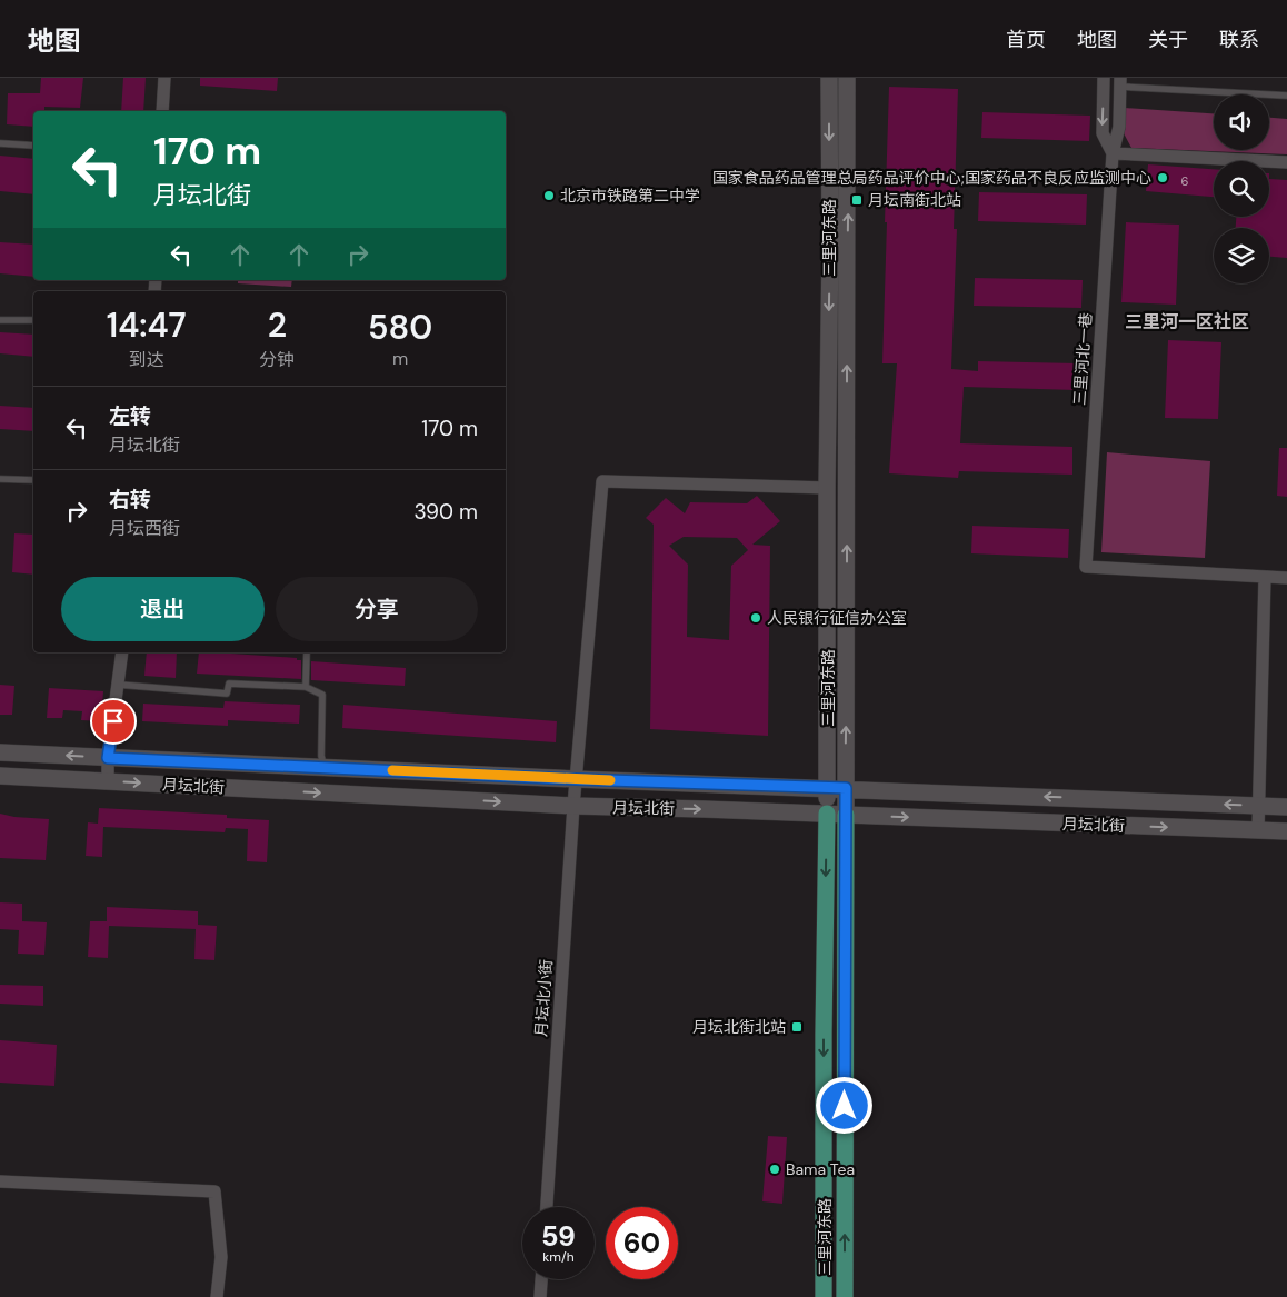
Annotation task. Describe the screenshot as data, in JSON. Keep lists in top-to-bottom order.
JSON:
{
  "streets": {
    "main road": ["三里河东路", "月坛北街"],
    "street": ["三里河北一巷", "月坛北小街"]
  },
  "crossings": [
    ["三里河东路", "月坛北街"],
    ["三里河东路", "月坛北小街"],
    ["月坛北街", "月坛北小街"]
  ],
  "districts": ["三里河一区社区"],
  "places": {
    "other": [
      "国家食品药品管理总局药品评价中心;国家药品不良反应监测中心",
      "北京市铁路第二中学",
      "人民银行征信办公室",
      "Bama Tea"
    ],
    "transit": ["月坛南街北站", "月坛北街北站"]
  },
  "house_numbers": ["6"],
  "page": {
    "header": "地图",
    "nav": [
      "首页",
      "地图",
      "关于",
      "联系"
    ],
    "turn": ["170 m", "月坛北街"],
    "eta": [
      "14:47",
      "到达",
      "2",
      "分钟",
      "580",
      "m"
    ],
    "list": [
      {
        "name": "左转",
        "note": "月坛北街",
        "value": "170 m"
      },
      {
        "name": "右转",
        "note": "月坛西街",
        "value": "390 m"
      }
    ],
    "buttons": ["退出", "分享"],
    "speed": "59 km/h",
    "limit": "60"
  }
}
